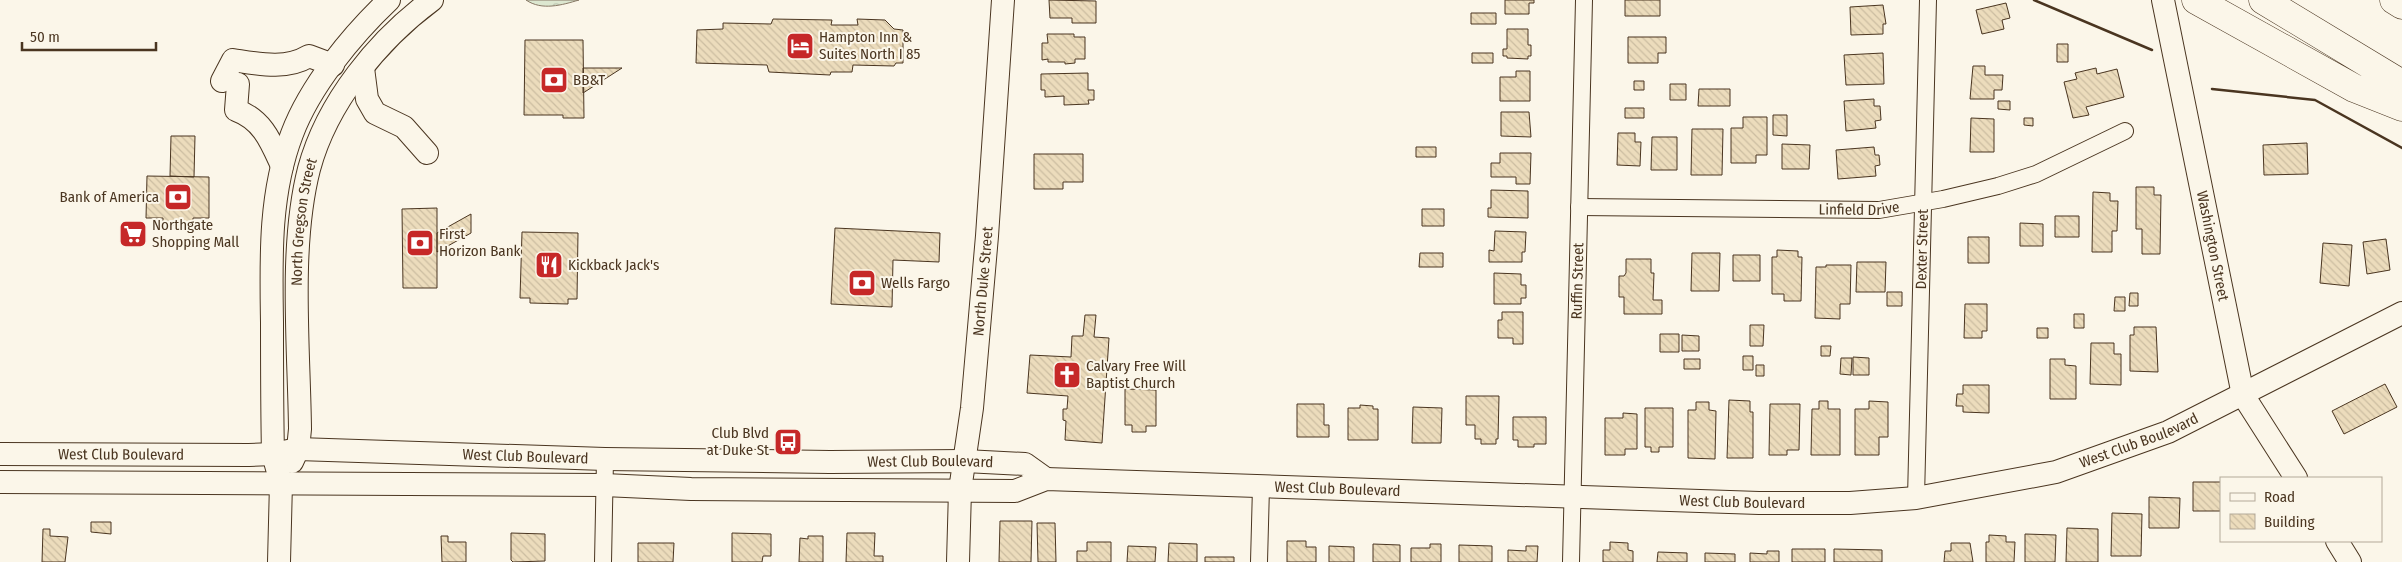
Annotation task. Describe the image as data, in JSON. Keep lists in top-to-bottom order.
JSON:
{
  "streets": {
    "main road": [
      "North Gregson Street",
      "Washington Street",
      "North Duke Street",
      "West Club Boulevard"
    ],
    "street": ["Linfield Drive", "Dexter Street", "Ruffin Street"]
  },
  "crossings": [
    ["Linfield Drive", "Dexter Street"],
    ["Linfield Drive", "Ruffin Street"],
    ["North Gregson Street", "West Club Boulevard"],
    ["Washington Street", "West Club Boulevard"],
    ["Dexter Street", "West Club Boulevard"],
    ["North Duke Street", "West Club Boulevard"],
    ["Ruffin Street", "West Club Boulevard"]
  ],
  "places": {
    "hotel": ["Hampton Inn & Suites North I 85"],
    "bank": [
      "BB&T",
      "Bank of America",
      "First Horizon Bank",
      "Wells Fargo"
    ],
    "supermarket": ["Northgate Shopping Mall"],
    "restaurant": ["Kickback Jack's"],
    "church": ["Calvary Free Will Baptist Church"],
    "bus stop": ["Club Blvd at Duke St"]
  },
  "legend": ["Road", "Building"],
  "scale_bar": "50 m"
}
